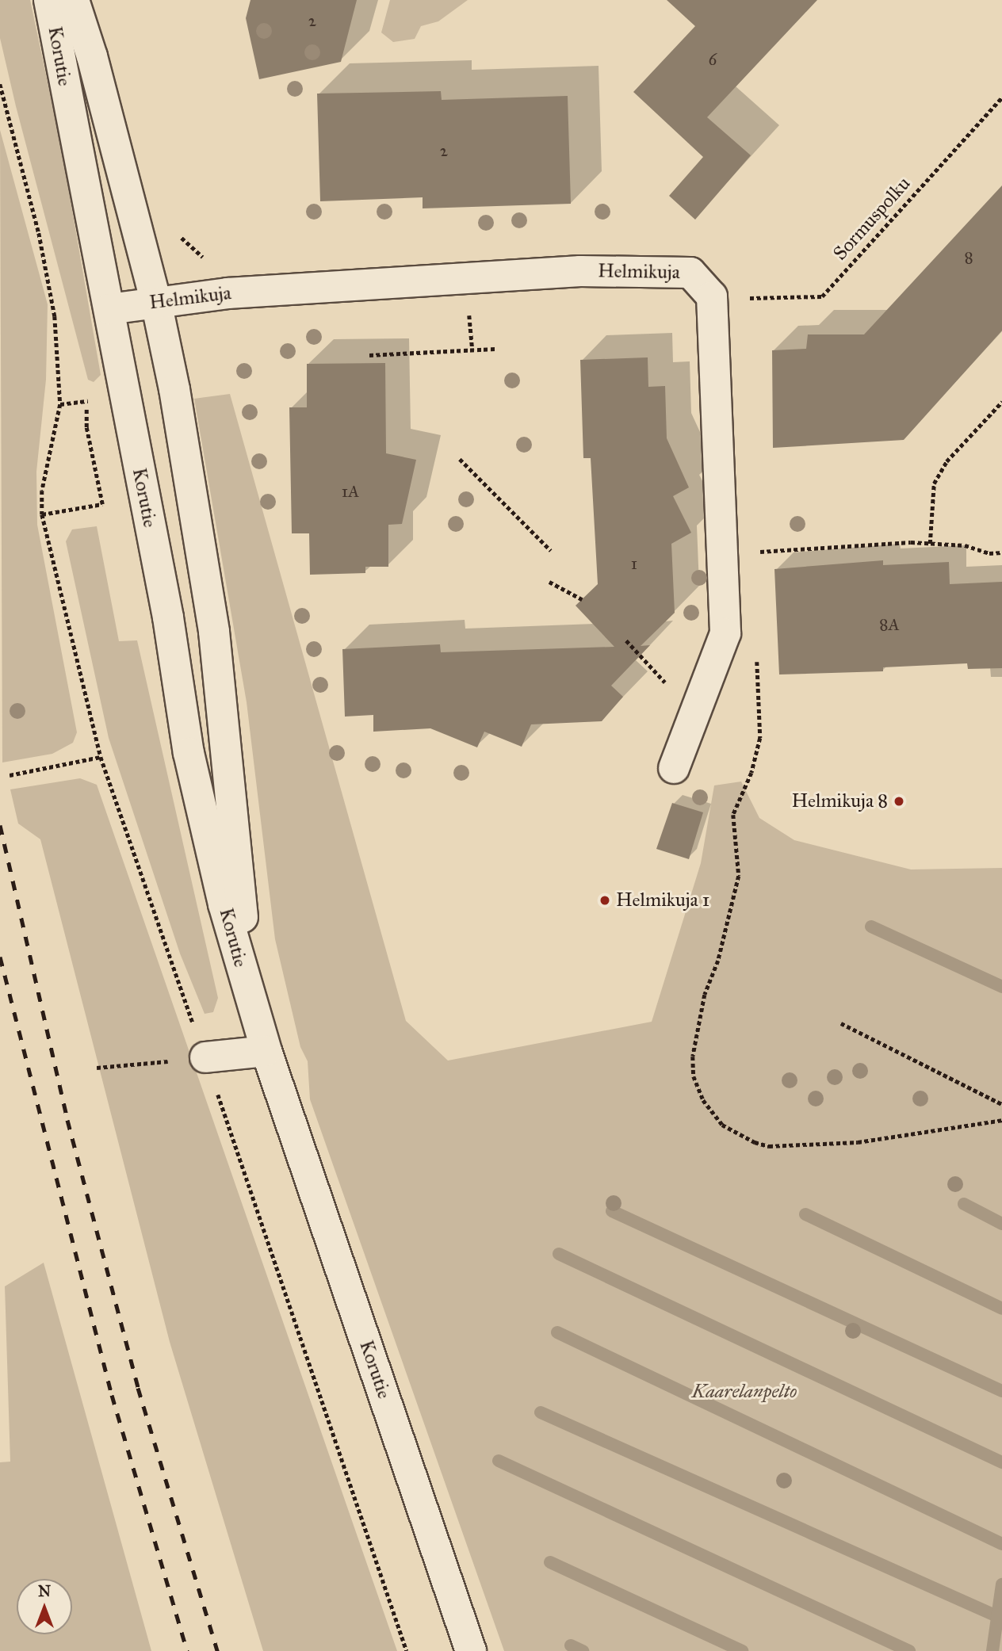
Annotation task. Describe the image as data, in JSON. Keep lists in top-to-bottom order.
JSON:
{
  "streets": {
    "street": ["Korutie", "Helmikuja"],
    "path": ["Sormuspolku"]
  },
  "crossings": [
    ["Korutie", "Helmikuja"]
  ],
  "parks": ["Kaarelanpelto"],
  "places": ["Helmikuja 8", "Helmikuja 1"],
  "house_numbers": [
    "2",
    "6",
    "2",
    "8",
    "1A",
    "1",
    "8A"
  ],
  "north": "top"
}
